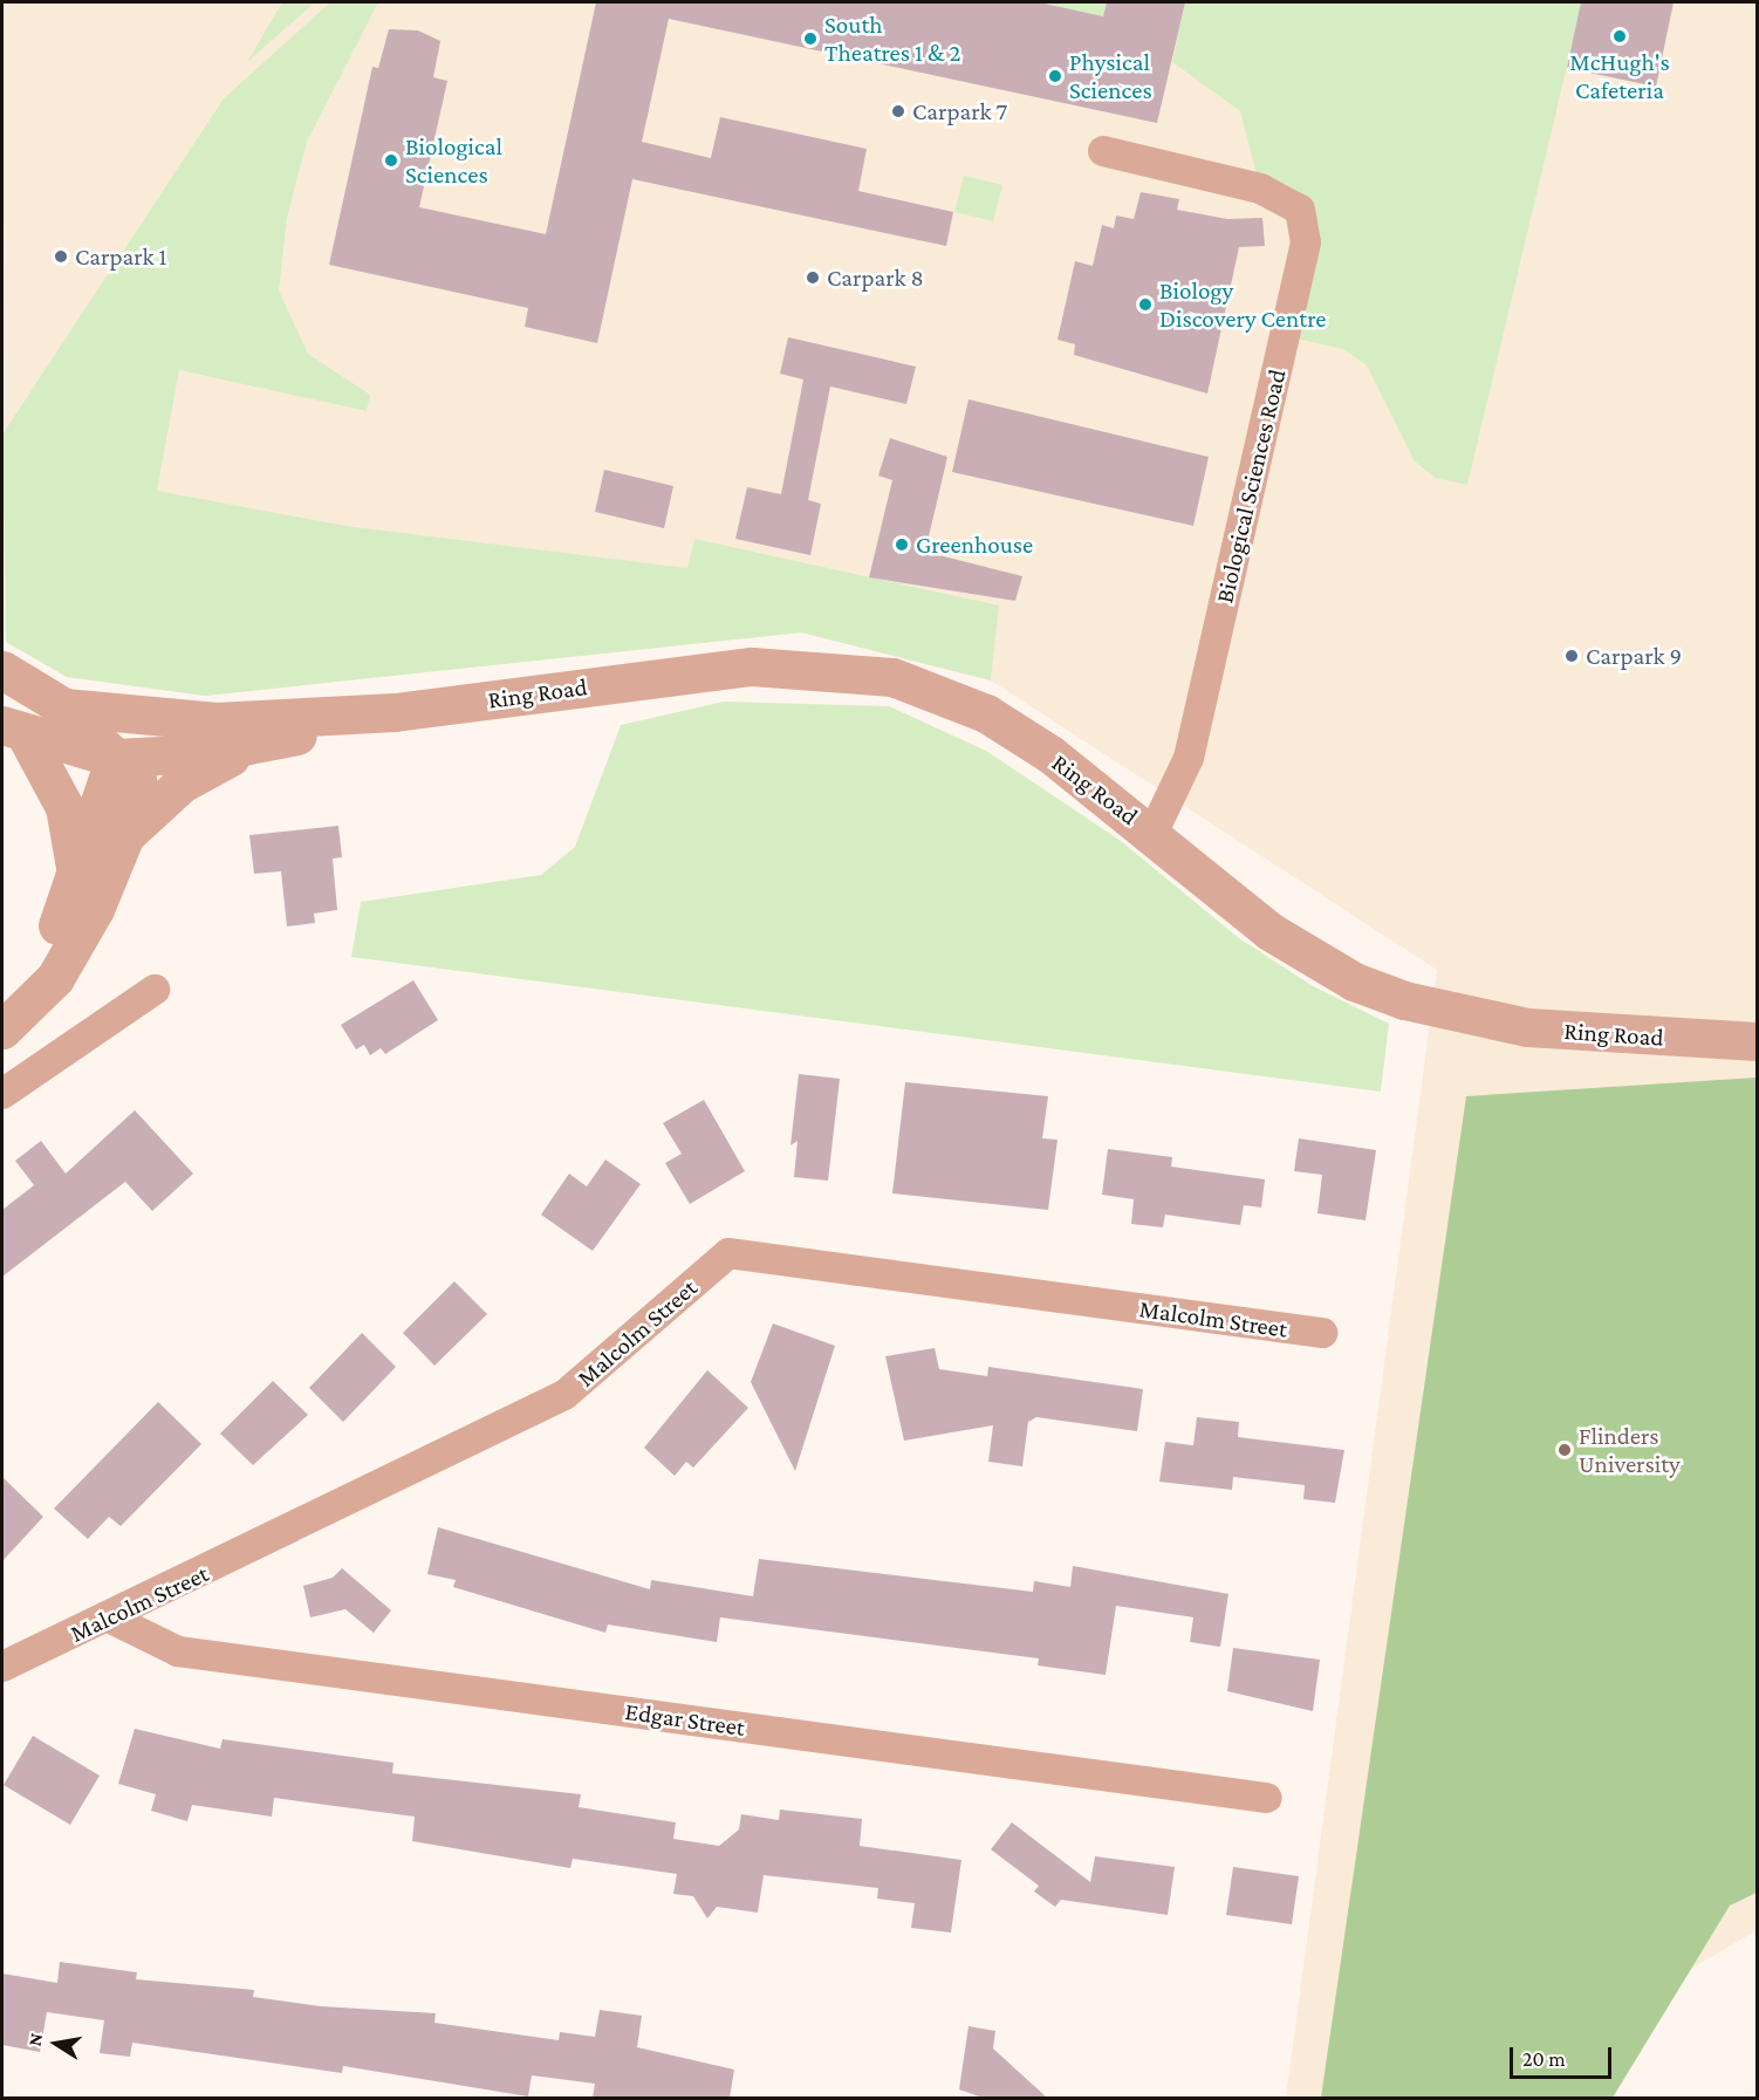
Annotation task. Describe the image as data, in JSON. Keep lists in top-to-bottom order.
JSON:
{
  "streets": {
    "street": [
      "Biological Sciences Road",
      "Ring Road",
      "Malcolm Street",
      "Edgar Street"
    ]
  },
  "crossings": [
    ["Biological Sciences Road", "Ring Road"],
    ["Malcolm Street", "Edgar Street"]
  ],
  "places": [
    "McHugh's Cafeteria",
    "South Theatres 1 & 2",
    "Physical Sciences",
    "Carpark 7",
    "Biological Sciences",
    "Carpark 1",
    "Carpark 8",
    "Biology Discovery Centre",
    "Greenhouse",
    "Carpark 9",
    "Flinders University"
  ],
  "scale_bar": "20 m",
  "north": "left"
}
